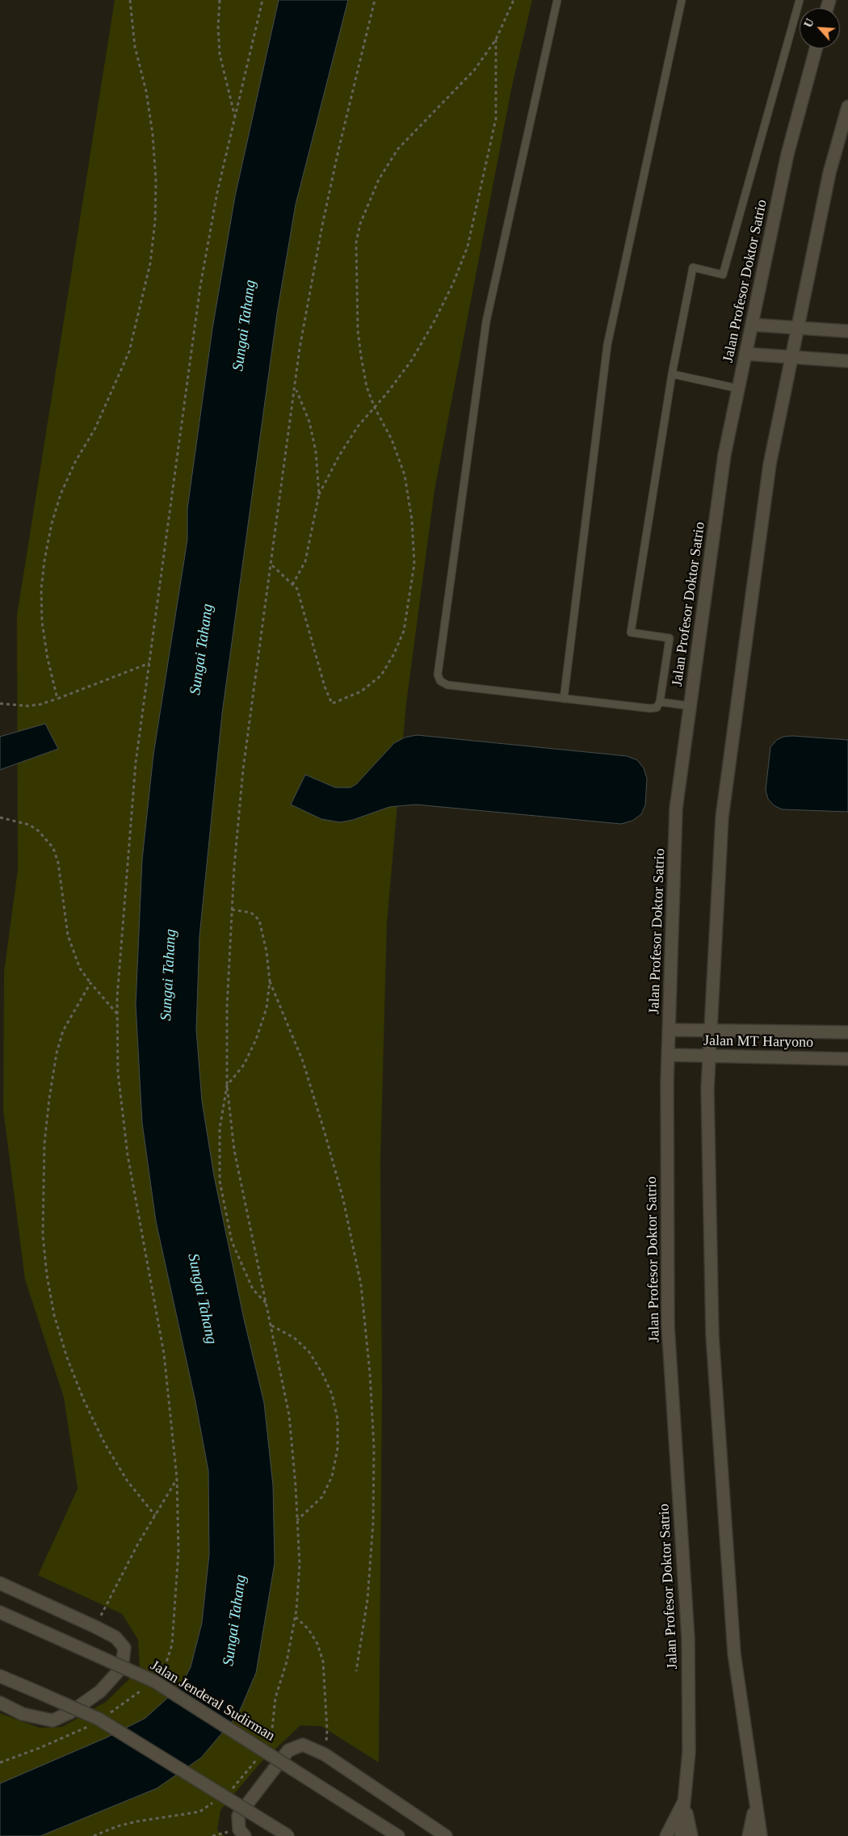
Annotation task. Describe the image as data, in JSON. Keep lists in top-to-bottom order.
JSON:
{
  "streets": {
    "street": ["Jalan Profesor Doktor Satrio", "Jalan MT Haryono", "Jalan Jenderal Sudirman"]
  },
  "crossings": [
    ["Jalan Profesor Doktor Satrio", "Jalan MT Haryono"]
  ],
  "water": ["Sungai Tahang"],
  "north": "top left"
}
